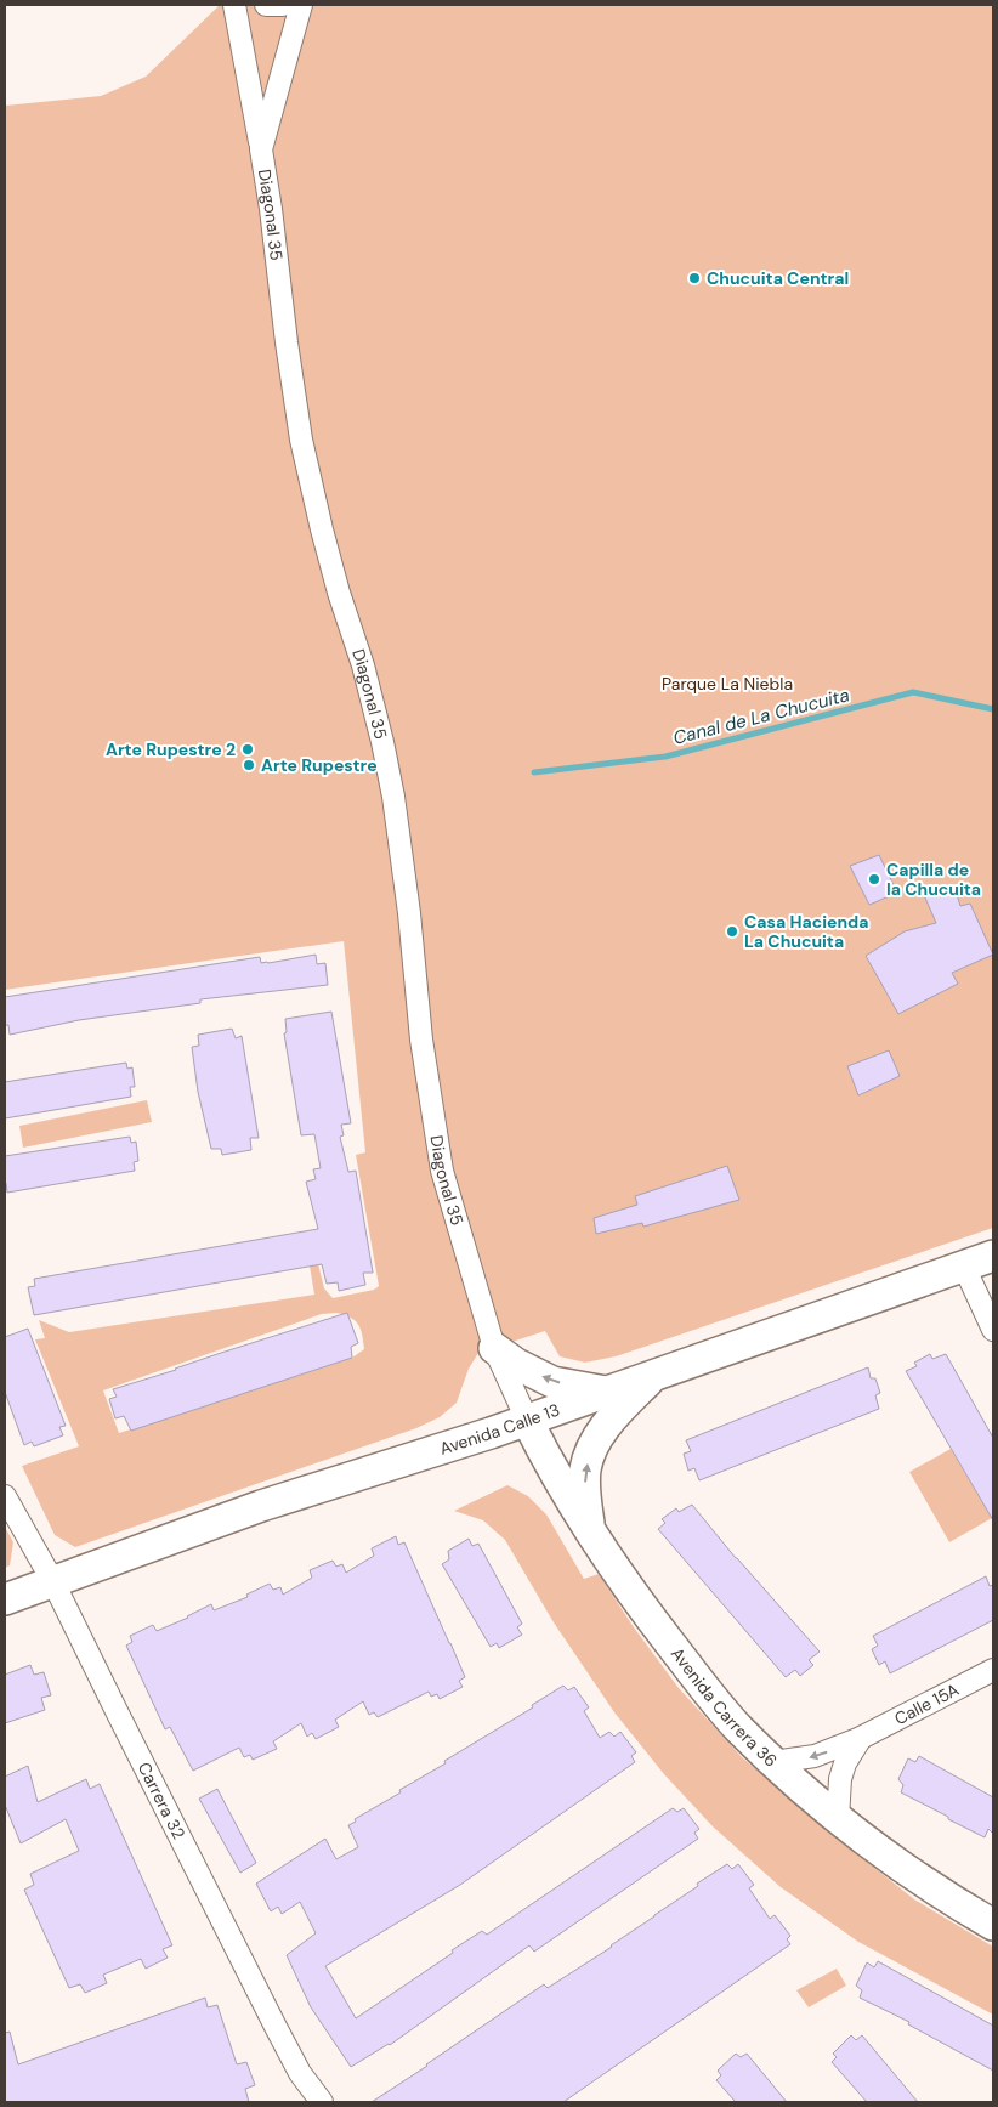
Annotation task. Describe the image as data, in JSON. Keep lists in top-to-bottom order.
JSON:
{
  "streets": {
    "main road": ["Avenida Calle 13", "Avenida Carrera 36"],
    "street": ["Diagonal 35", "Calle 15A", "Carrera 32"]
  },
  "crossings": [
    ["Diagonal 35", "Avenida Calle 13"],
    ["Diagonal 35", "Avenida Carrera 36"],
    ["Avenida Calle 13", "Avenida Carrera 36"],
    ["Avenida Calle 13", "Carrera 32"],
    ["Calle 15A", "Avenida Carrera 36"]
  ],
  "one_way": ["Calle 15A"],
  "water": ["Canal de La Chucuita"],
  "parks": ["Parque La Niebla"],
  "places": [
    "Chucuita Central",
    "Arte Rupestre 2",
    "Arte Rupestre",
    "Capilla de la Chucuita",
    "Casa Hacienda La Chucuita"
  ]
}
